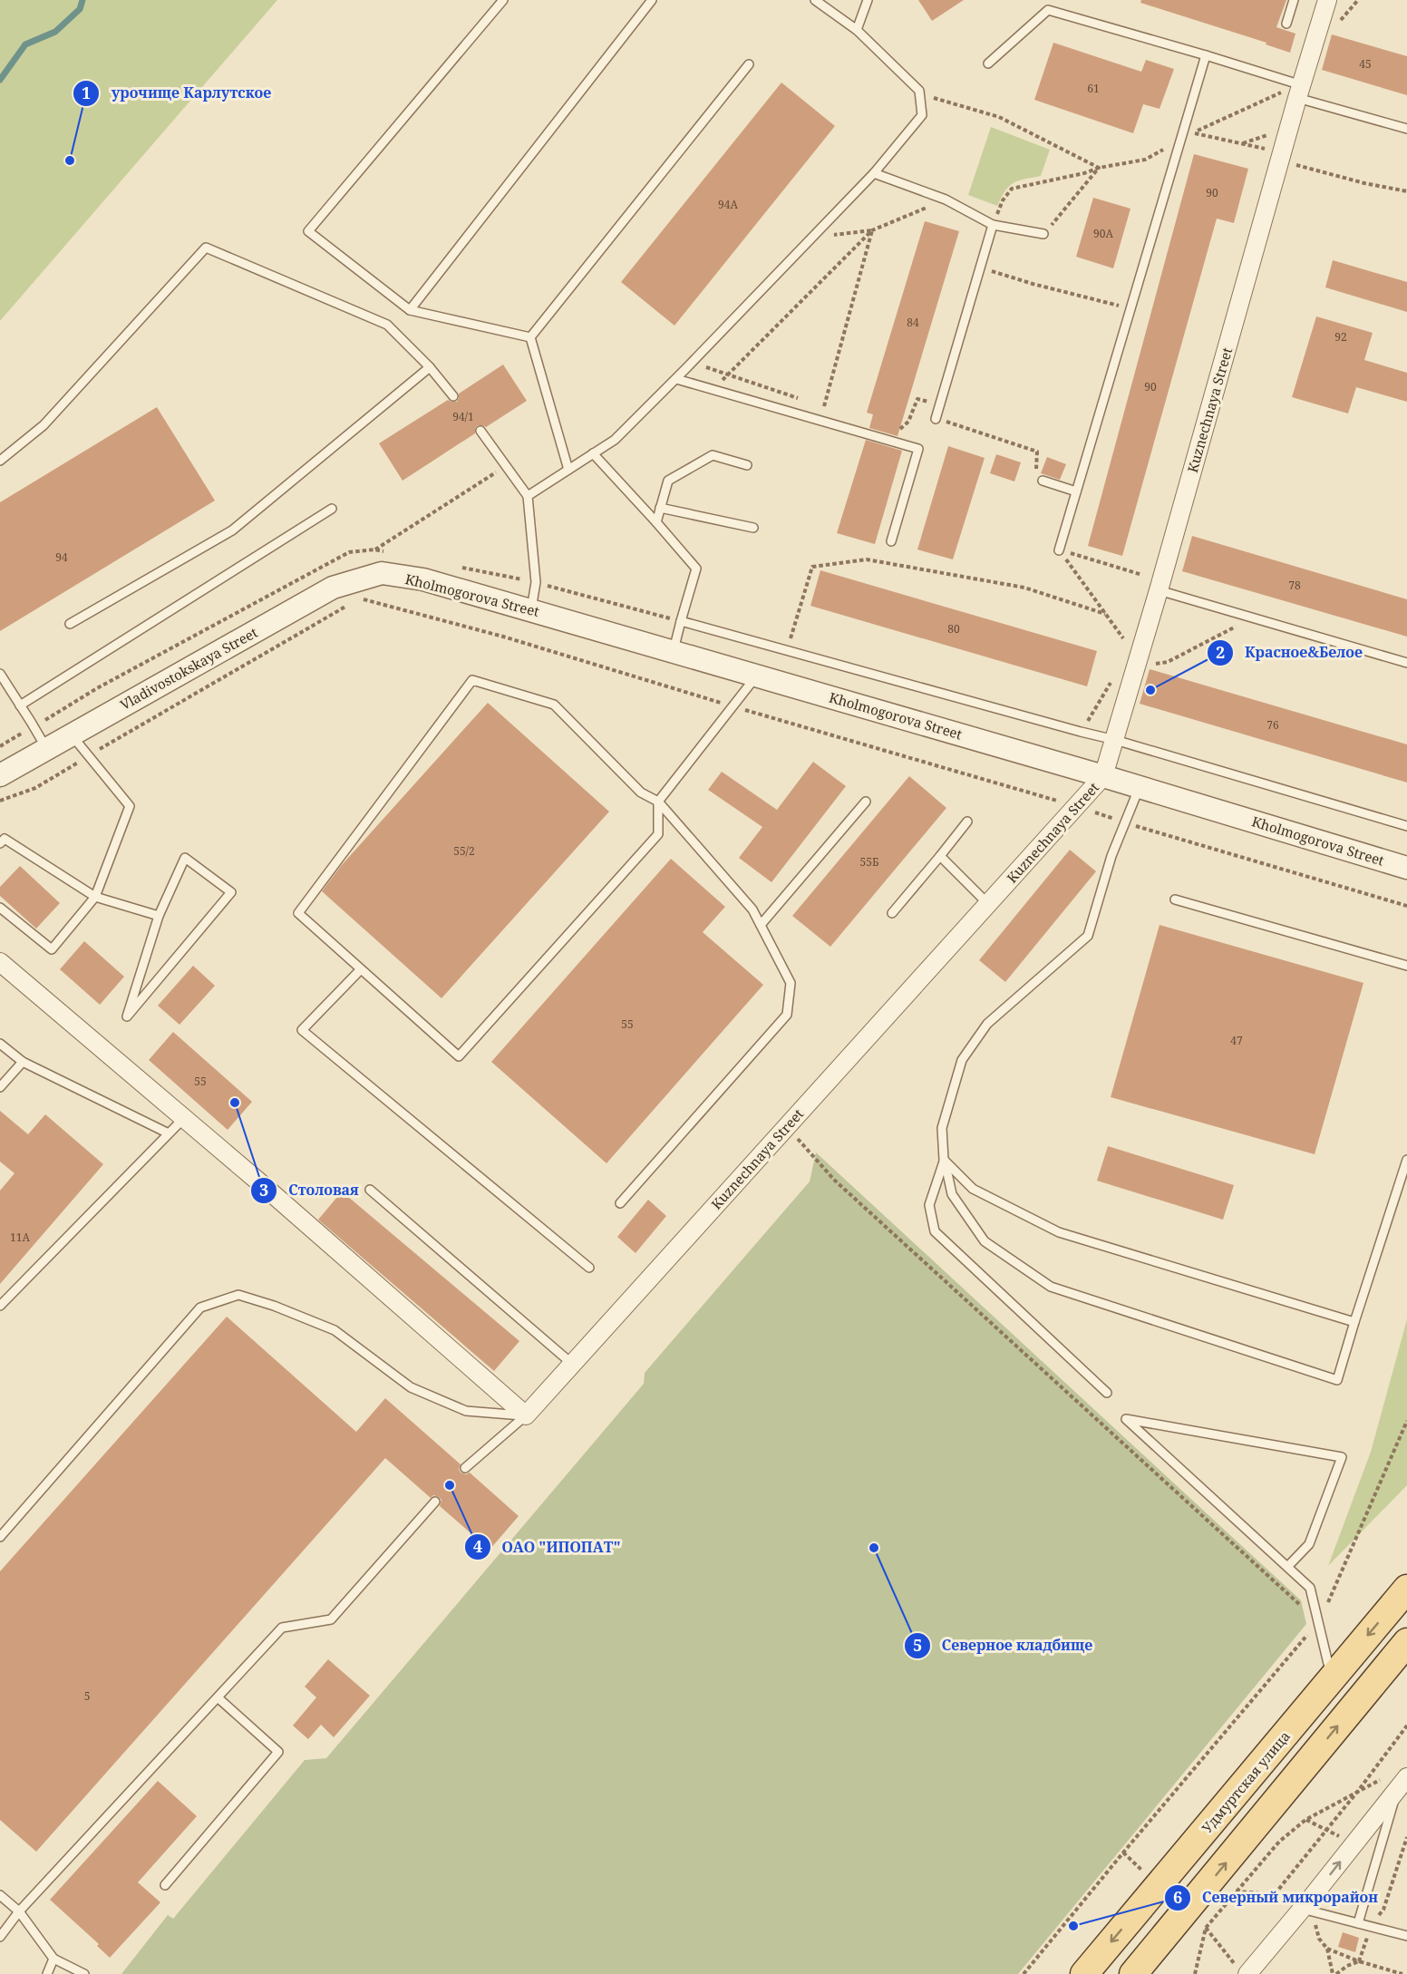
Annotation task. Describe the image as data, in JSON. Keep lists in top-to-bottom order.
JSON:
{
  "streets": {
    "main road": ["Удмуртская улица"],
    "street": ["Kuznechnaya Street", "Kholmogorova Street", "Vladivostokskaya Street"]
  },
  "crossings": [
    ["Kuznechnaya Street", "Kholmogorova Street"],
    ["Kholmogorova Street", "Vladivostokskaya Street"]
  ],
  "places": [
    "урочище Карлутское",
    "Красное&Белое",
    "Столовая",
    "ОАО \"ИПОПАТ\"",
    "Северное кладбище",
    "Северный микрорайон"
  ],
  "house_numbers": [
    "45",
    "61",
    "90",
    "94А",
    "90А",
    "84",
    "92",
    "90",
    "94/1",
    "94",
    "78",
    "80",
    "76",
    "55/2",
    "55Б",
    "55",
    "47",
    "55",
    "11А",
    "5"
  ]
}
